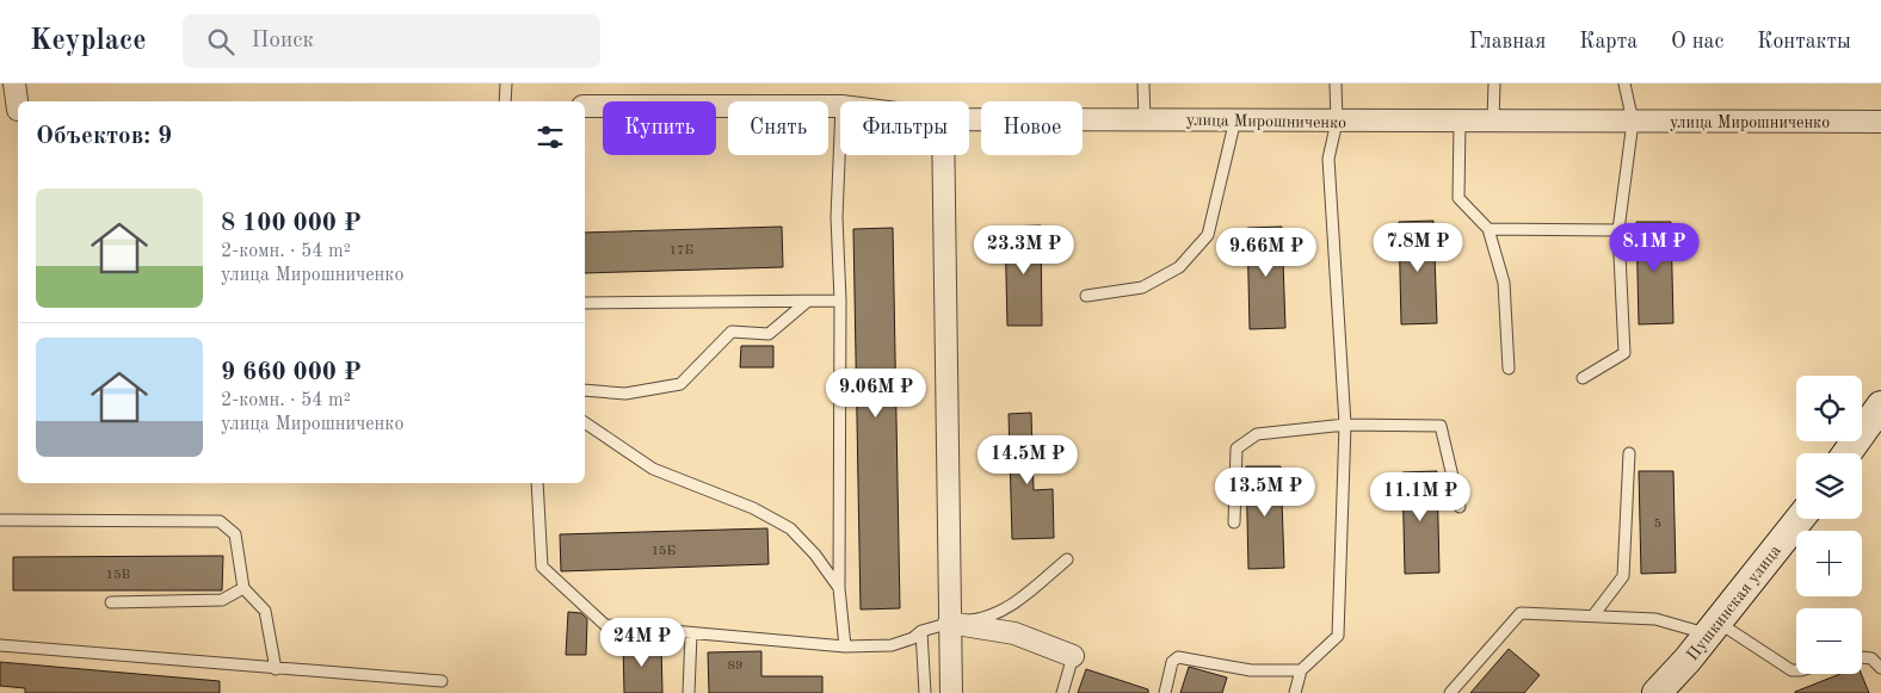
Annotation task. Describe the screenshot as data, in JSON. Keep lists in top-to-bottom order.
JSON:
{
  "streets": {
    "main road": ["Пушкинская улица"],
    "street": ["улица Мирошниченко"]
  },
  "house_numbers": [
    "17Б",
    "5",
    "15Б",
    "15В",
    "89"
  ],
  "page": {
    "header": "Keyplace",
    "search": "Поиск",
    "nav": [
      "Главная",
      "Карта",
      "О нас",
      "Контакты"
    ],
    "chip": [
      "Купить",
      "Снять",
      "Фильтры",
      "Новое"
    ],
    "heading": "Объектов: 9",
    "list": [
      {
        "name": "8 100 000 ₽",
        "note": "2-комн. · 54 m² · улица Мирошниченко"
      },
      {
        "name": "9 660 000 ₽",
        "note": "2-комн. · 54 m² · улица Мирошниченко"
      }
    ],
    "price": [
      "7.8M ₽",
      "8.1M ₽",
      "23.3M ₽",
      "9.66M ₽",
      "9.06M ₽",
      "14.5M ₽",
      "13.5M ₽",
      "11.1M ₽",
      "24M ₽"
    ],
    "map_buttons": ["+", "−"]
  }
}
